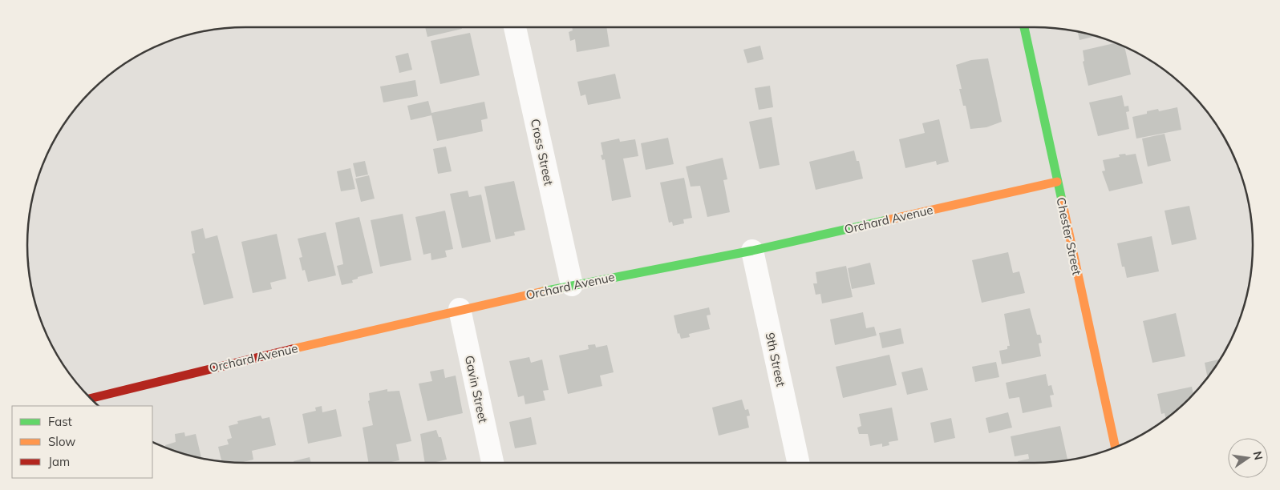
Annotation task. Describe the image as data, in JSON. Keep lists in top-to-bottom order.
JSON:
{
  "streets": {
    "street": [
      "Cross Street",
      "Orchard Avenue",
      "Chester Street",
      "9th Street",
      "Gavin Street"
    ]
  },
  "crossings": [
    ["Cross Street", "Orchard Avenue"],
    ["Orchard Avenue", "Chester Street"],
    ["Orchard Avenue", "9th Street"],
    ["Orchard Avenue", "Gavin Street"]
  ],
  "legend": ["Fast", "Slow", "Jam"],
  "north": "right"
}
